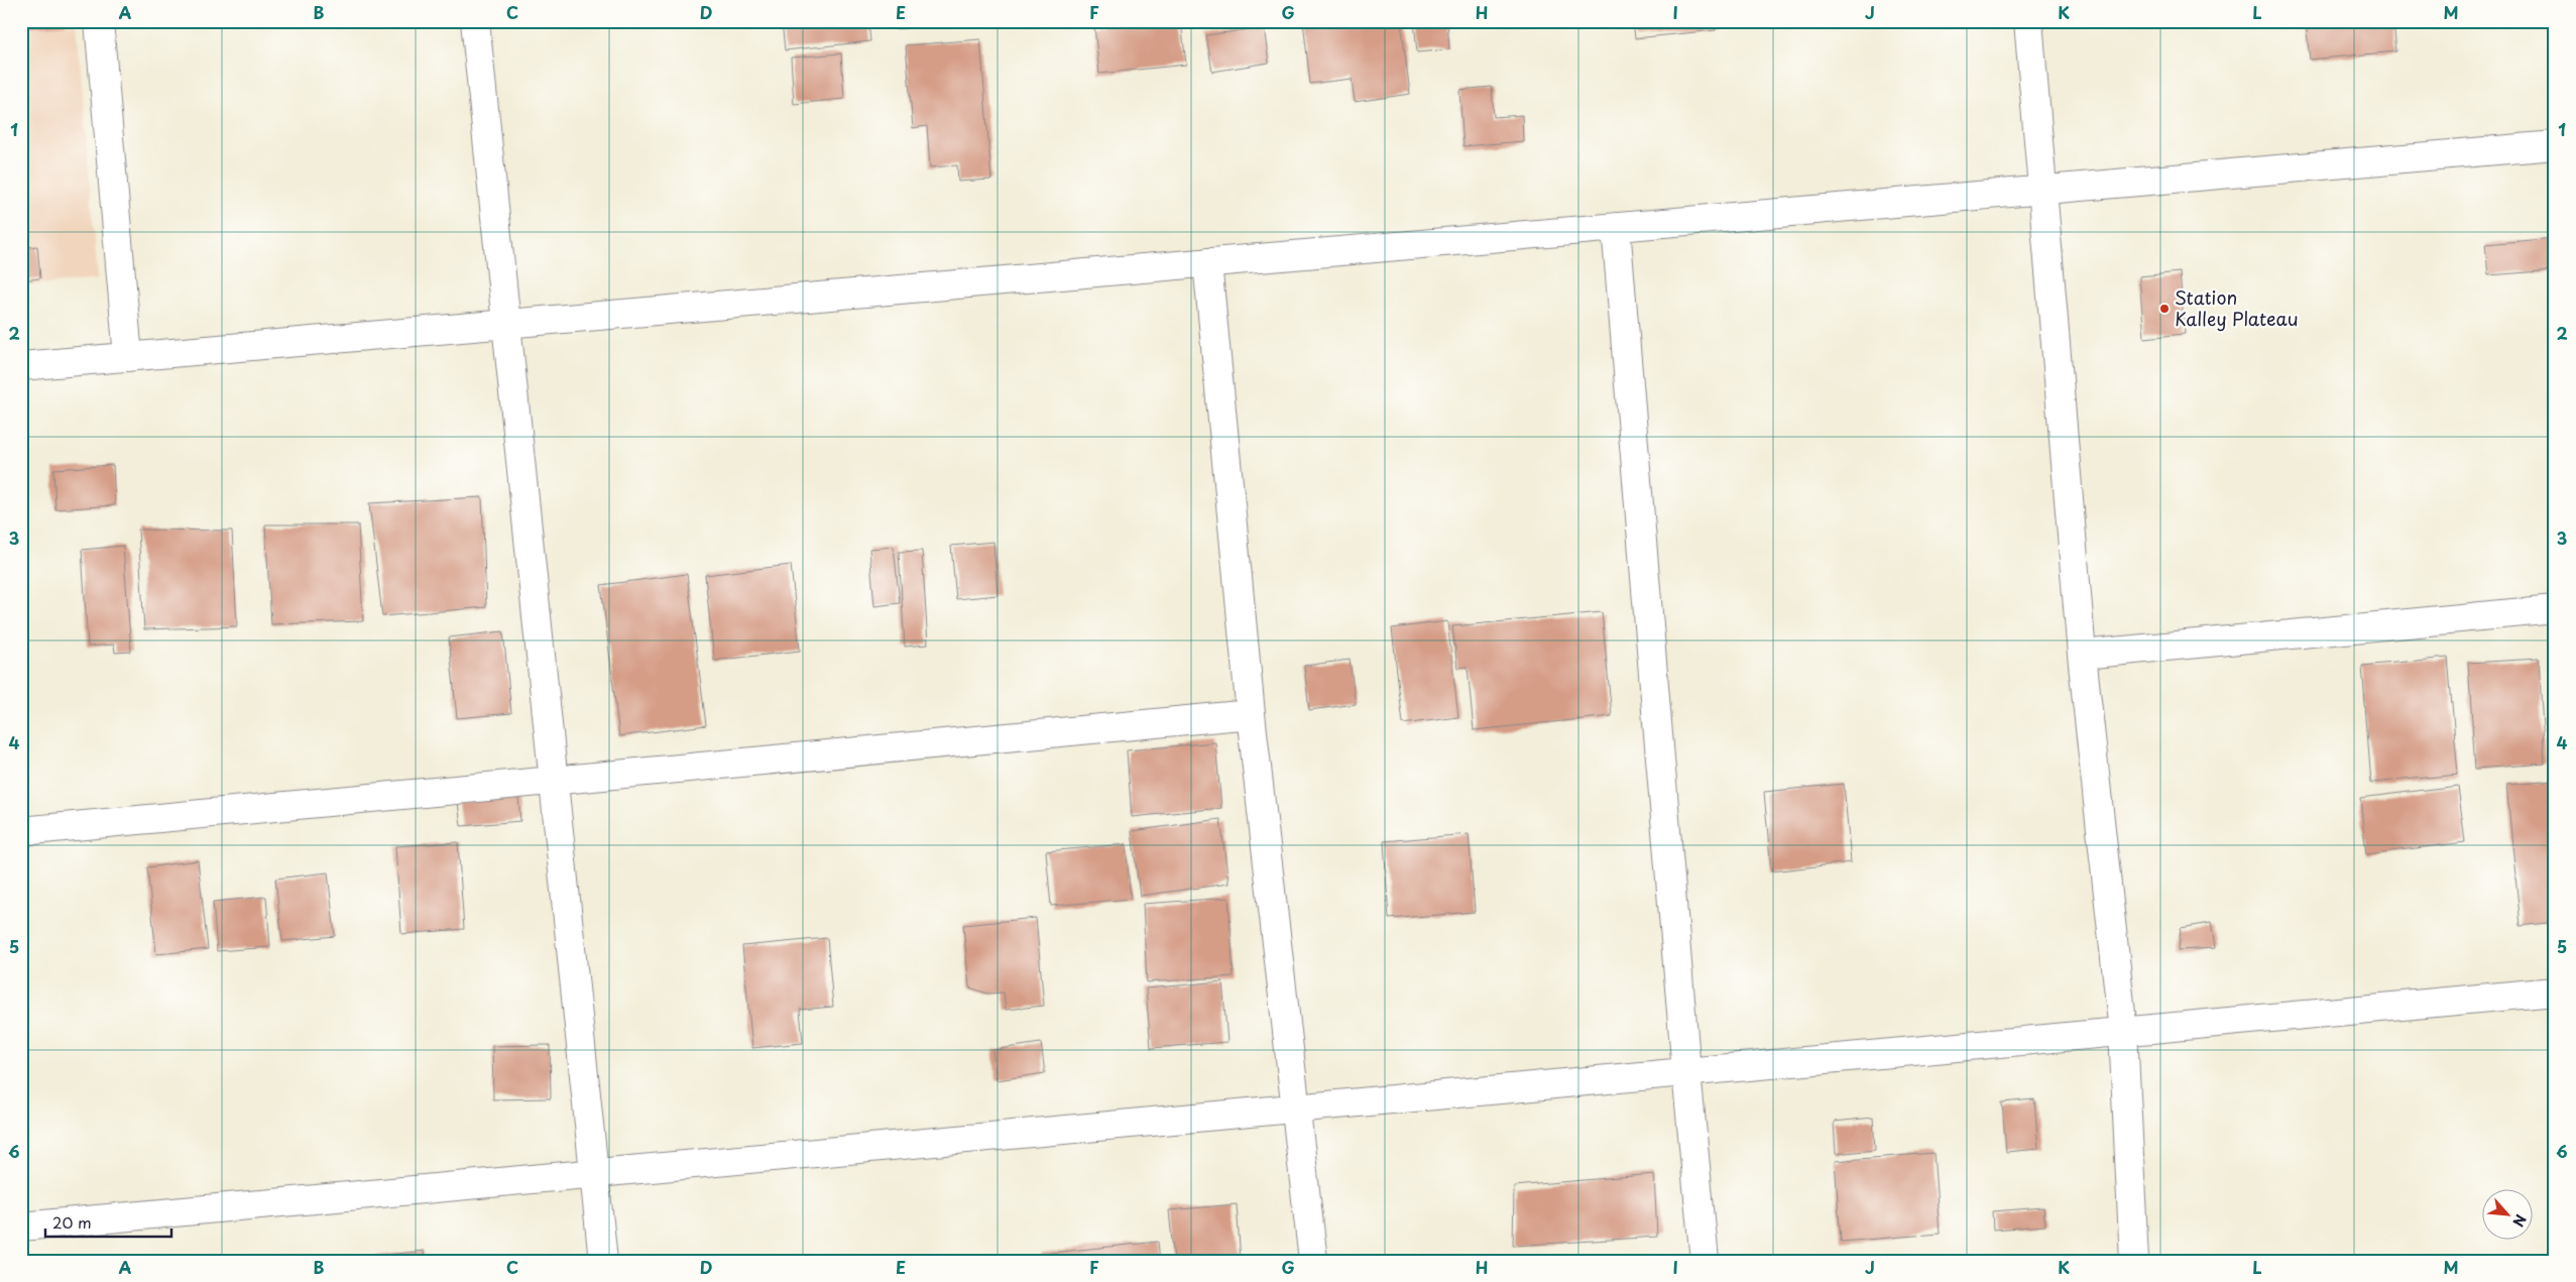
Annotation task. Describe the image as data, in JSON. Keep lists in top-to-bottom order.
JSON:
{
  "places": ["Station Kalley Plateau"],
  "scale_bar": "20 m",
  "north": "bottom right",
  "grid": {
    "columns": [
      "A",
      "B",
      "C",
      "D",
      "E",
      "F",
      "G",
      "H",
      "I",
      "J",
      "K",
      "L",
      "M"
    ],
    "rows": [
      "1",
      "2",
      "3",
      "4",
      "5",
      "6"
    ]
  }
}
